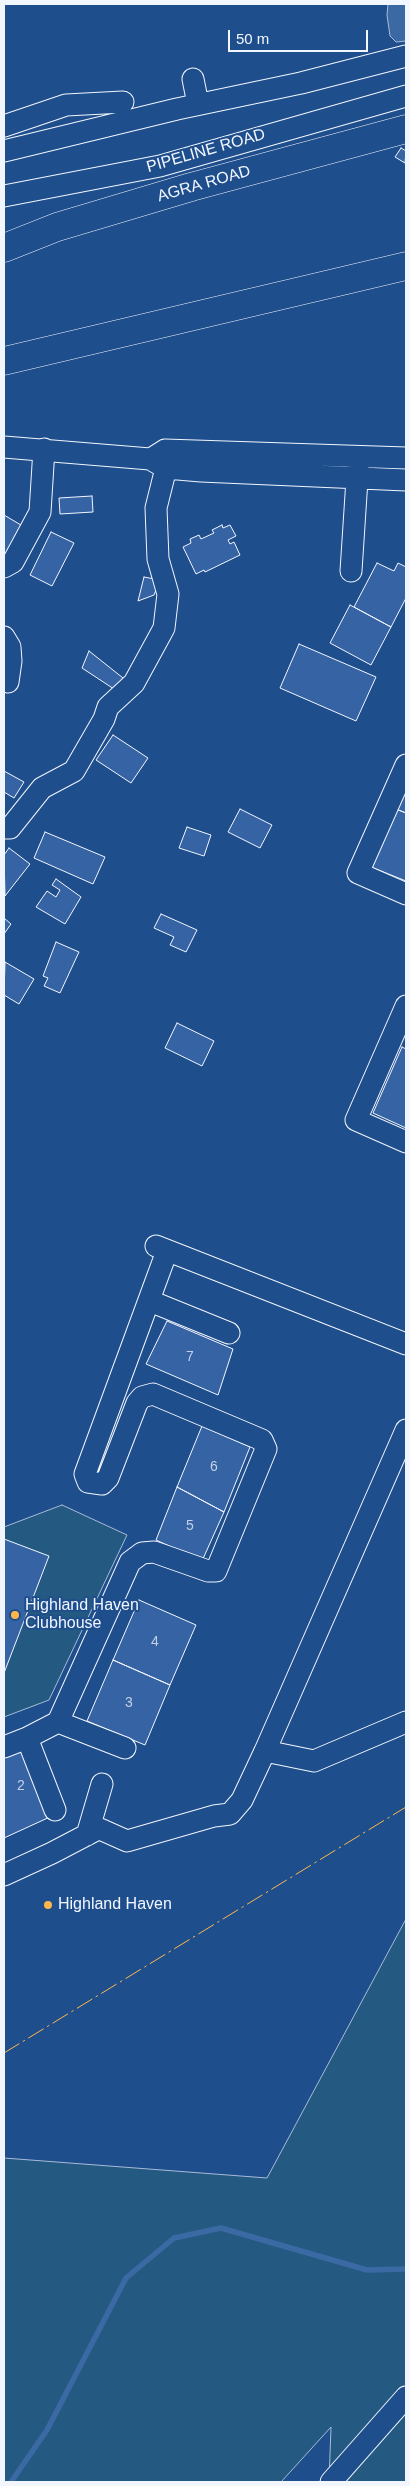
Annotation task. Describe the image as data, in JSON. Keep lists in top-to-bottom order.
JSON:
{
  "streets": {
    "highway": ["AGRA ROAD"],
    "street": ["PIPELINE ROAD"]
  },
  "places": ["Highland Haven Clubhouse", "Highland Haven"],
  "house_numbers": [
    "7",
    "6",
    "5",
    "4",
    "3",
    "2"
  ],
  "scale_bar": "50 m"
}
